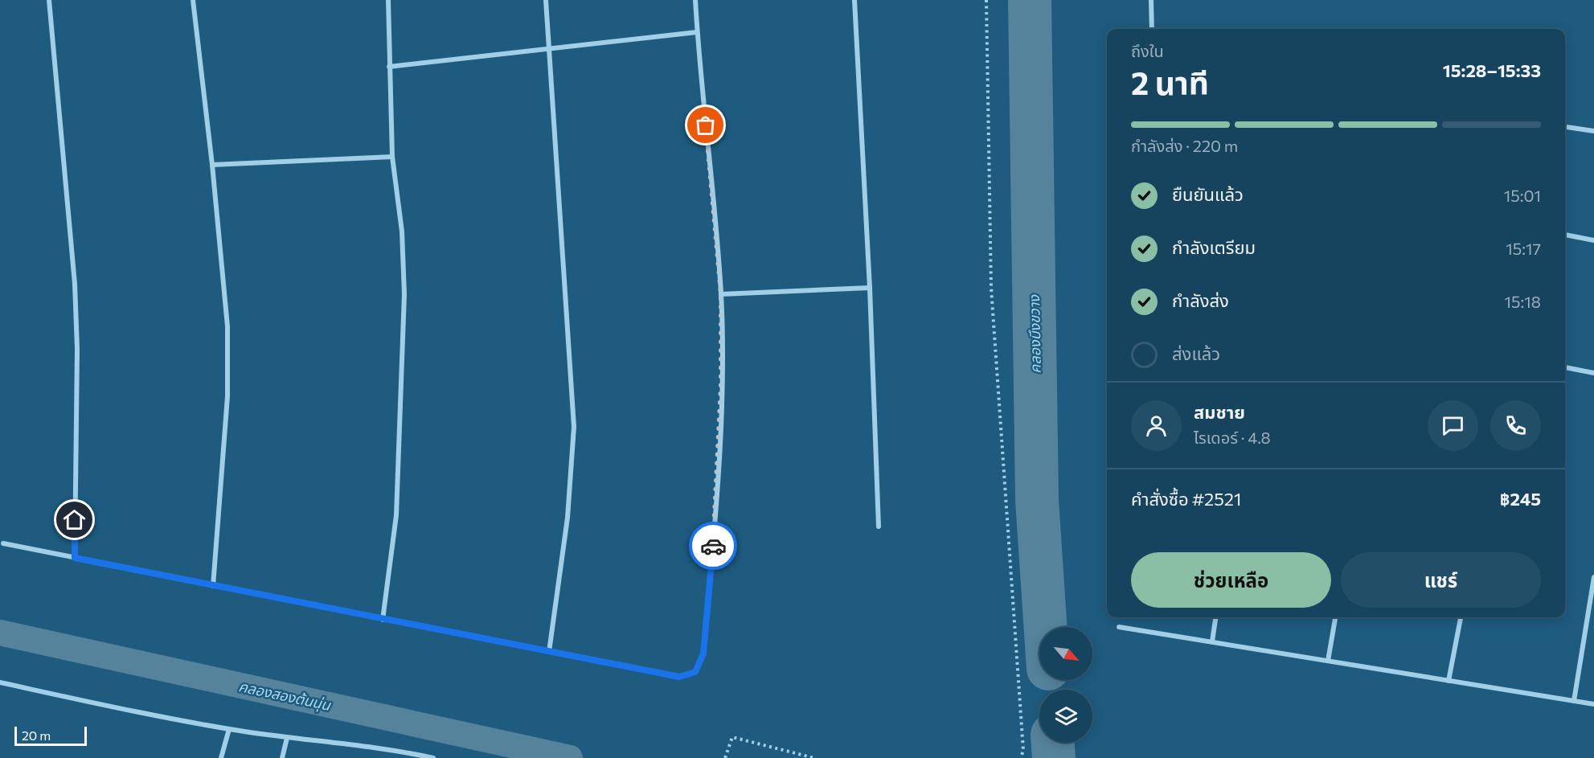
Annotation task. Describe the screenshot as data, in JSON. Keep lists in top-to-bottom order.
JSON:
{
  "water": ["คลองบึงขวาง", "คลองสองต้นนุ่น"],
  "scale_bar": "20 m",
  "north": "bottom right",
  "page": {
    "heading": ["2 นาที", "ถึงใน", "15:28–15:33"],
    "panel": [
      "สมชาย",
      "ไรเดอร์ · 4.8",
      "คำสั่งซื้อ #2521",
      "฿245"
    ],
    "bar": "กำลังส่ง · 220 m",
    "list": [
      ["ยืนยันแล้ว", "15:01"],
      ["กำลังเตรียม", "15:17"],
      ["กำลังส่ง", "15:18"],
      "ส่งแล้ว"
    ],
    "buttons": ["ช่วยเหลือ", "แชร์"],
    "scale": "20 m"
  }
}
